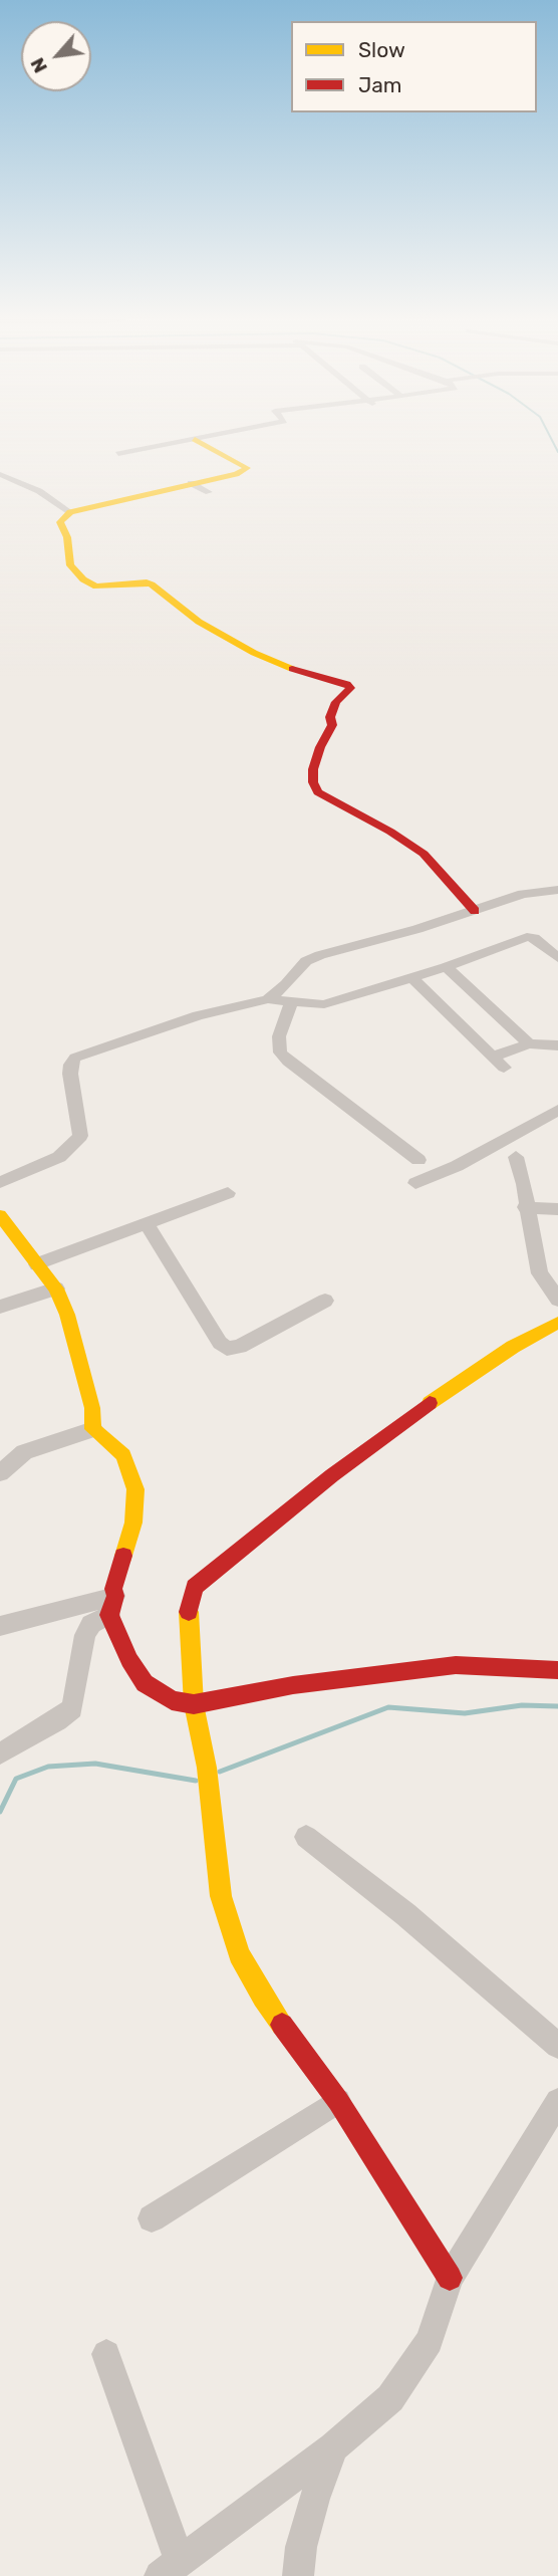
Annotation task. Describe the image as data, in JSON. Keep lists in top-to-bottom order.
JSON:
{
  "legend": ["Slow", "Jam"],
  "north": "bottom left"
}
